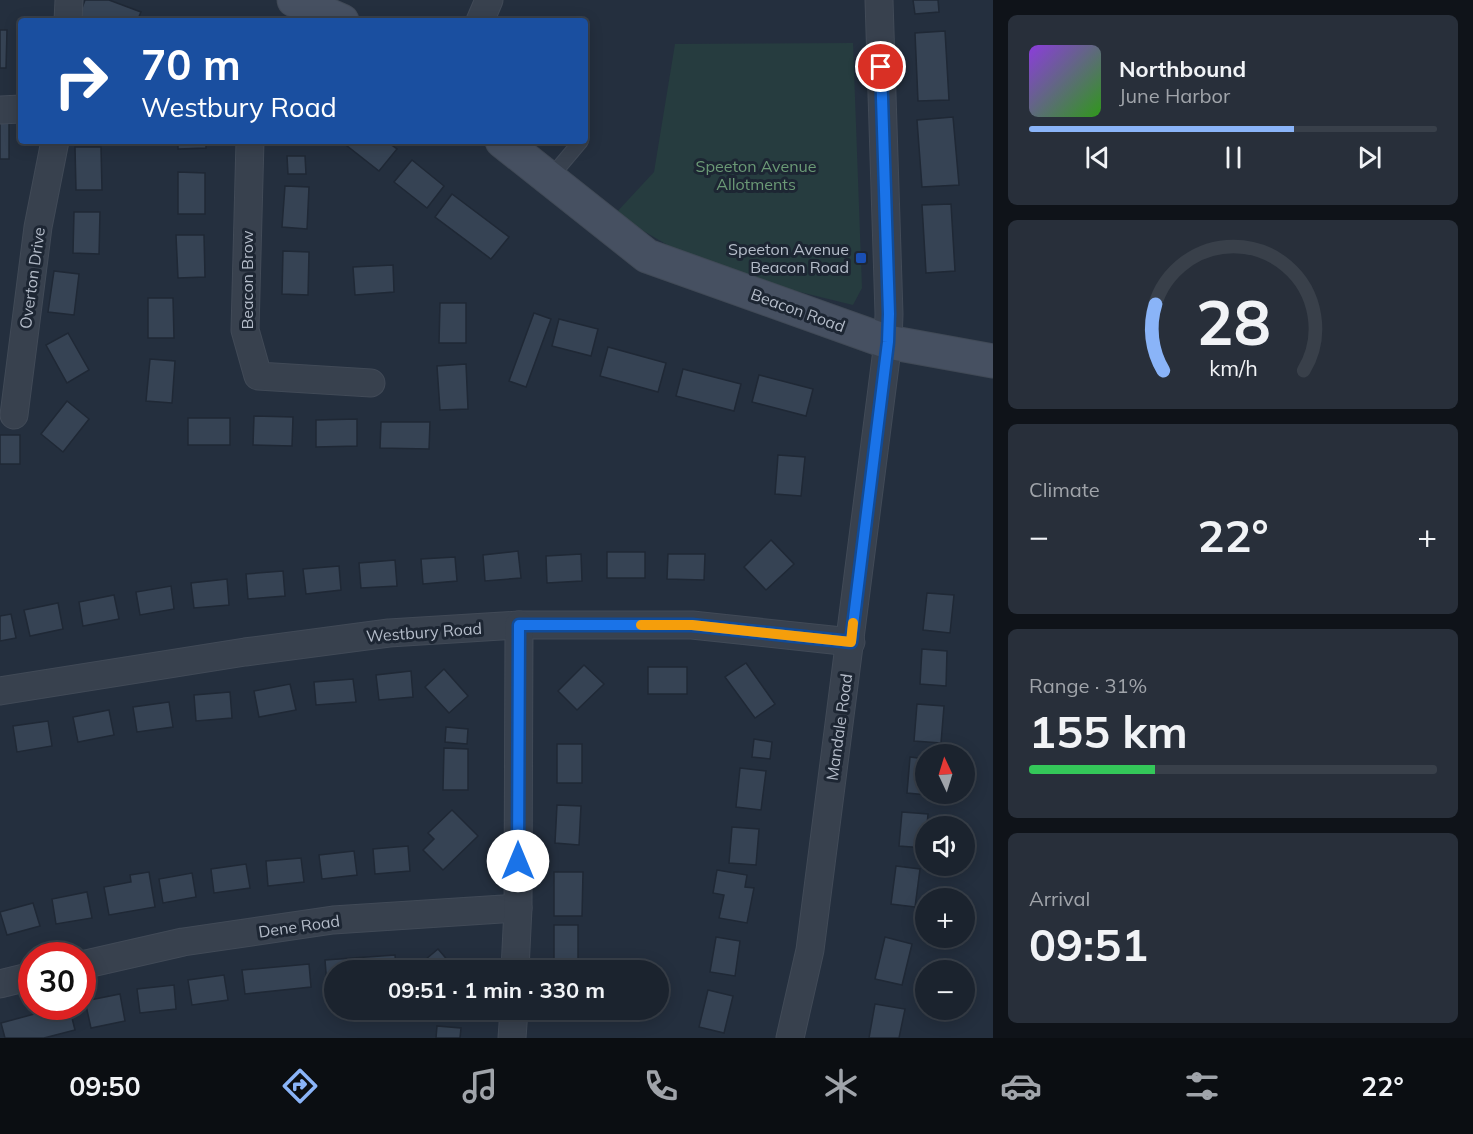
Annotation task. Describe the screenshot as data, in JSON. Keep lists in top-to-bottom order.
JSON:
{
  "streets": {
    "main road": ["Beacon Road"],
    "street": [
      "Overton Drive",
      "Beacon Brow",
      "Westbury Road",
      "Mandale Road",
      "Dene Road"
    ]
  },
  "crossings": [
    ["Beacon Road", "Mandale Road"],
    ["Westbury Road", "Mandale Road"]
  ],
  "parks": ["Speeton Avenue Allotments"],
  "places": {
    "transit": ["Speeton Avenue Beacon Road"]
  },
  "north": "top",
  "page": {
    "turn": ["70 m", "Westbury Road"],
    "song": ["Northbound", "June Harbor"],
    "tile": [
      "Climate",
      ["Range · 31%", "155 km"],
      ["Arrival", "09:51"]
    ],
    "heat": ["−", "22°", "+"],
    "map_buttons": ["+", "−"],
    "limit": "30",
    "trip": "09:51 · 1 min · 330 m",
    "tabs": ["09:50", "22°"],
    "gauge": ["28", "km/h"]
  }
}
